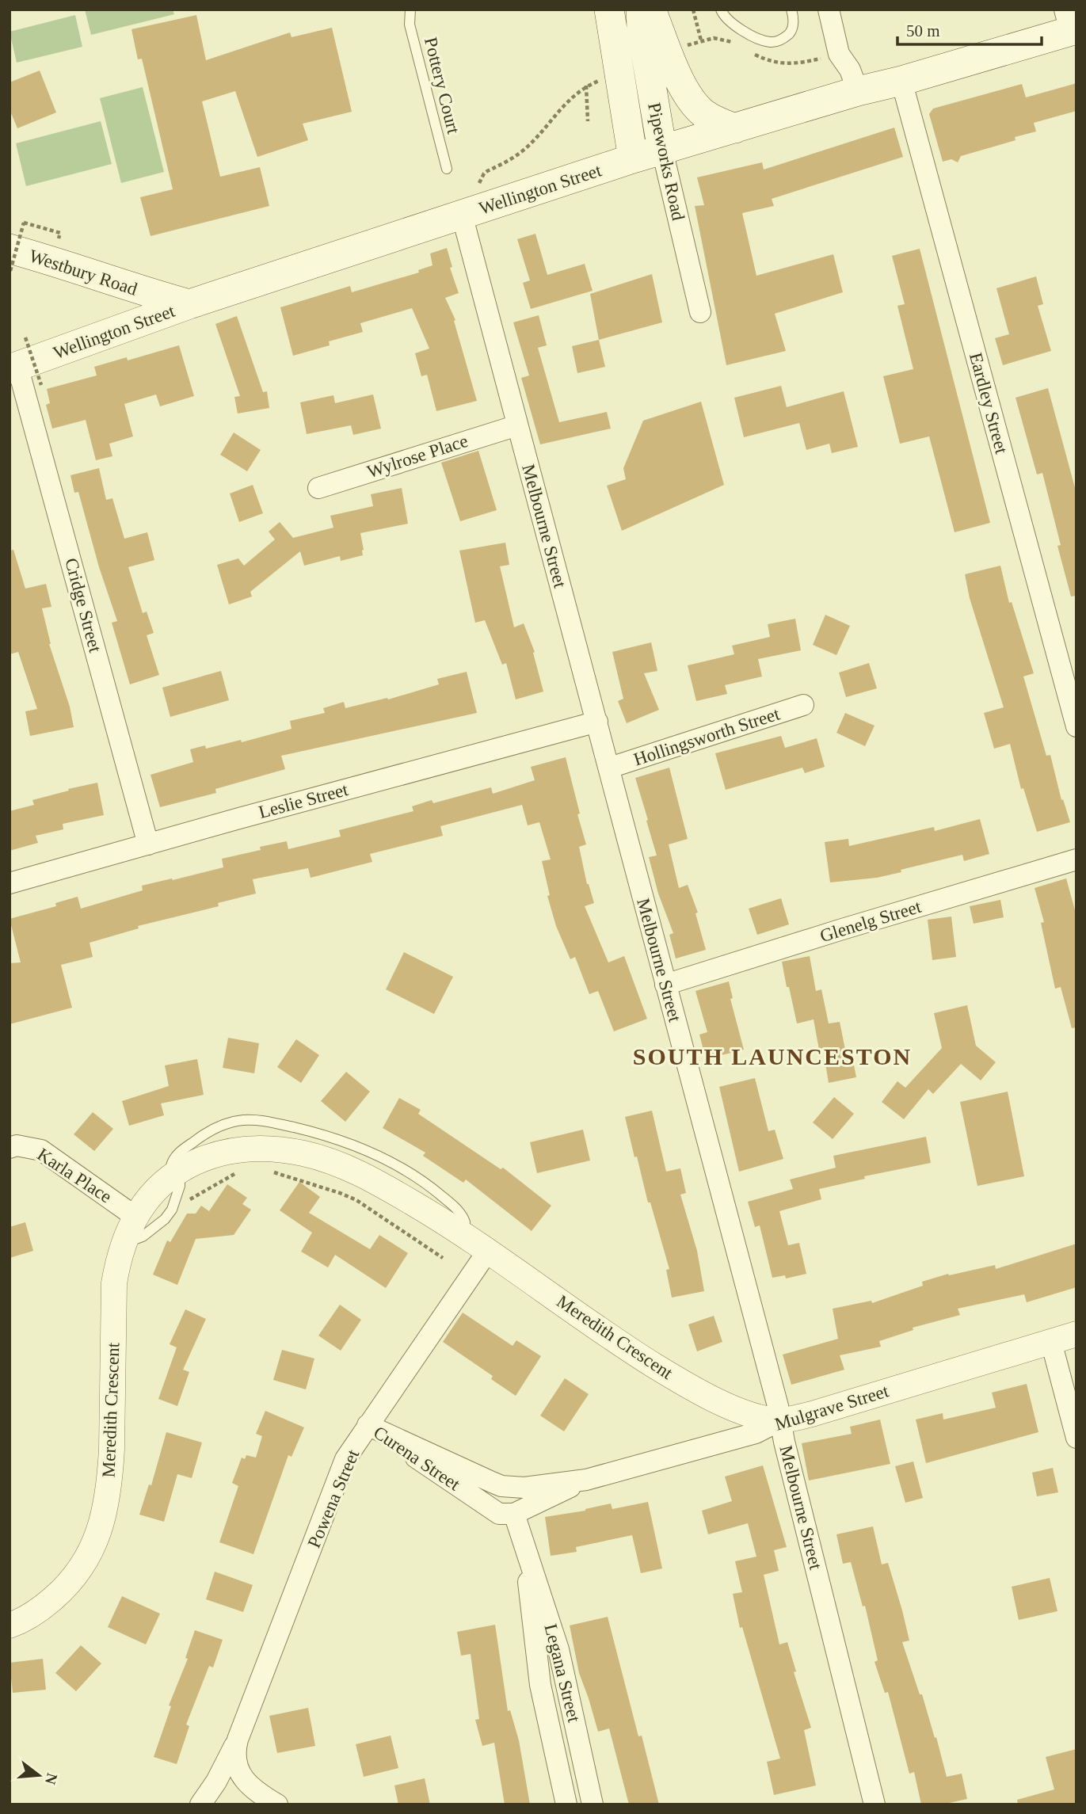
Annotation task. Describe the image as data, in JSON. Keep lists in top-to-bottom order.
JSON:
{
  "streets": {
    "main road": ["Pipeworks Road", "Wellington Street", "Westbury Road"],
    "street": [
      "Eardley Street",
      "Wylrose Place",
      "Melbourne Street",
      "Cridge Street",
      "Hollingsworth Street",
      "Leslie Street",
      "Glenelg Street",
      "Karla Place",
      "Meredith Crescent",
      "Mulgrave Street",
      "Curena Street",
      "Powena Street",
      "Legana Street"
    ],
    "lane": ["Pottery Court"]
  },
  "crossings": [
    ["Pipeworks Road", "Wellington Street"],
    ["Wellington Street", "Westbury Road"],
    ["Wellington Street", "Eardley Street"],
    ["Wellington Street", "Melbourne Street"],
    ["Wellington Street", "Cridge Street"],
    ["Wylrose Place", "Melbourne Street"],
    ["Melbourne Street", "Hollingsworth Street"],
    ["Melbourne Street", "Leslie Street"],
    ["Melbourne Street", "Glenelg Street"],
    ["Melbourne Street", "Meredith Crescent"],
    ["Melbourne Street", "Mulgrave Street"],
    ["Cridge Street", "Leslie Street"],
    ["Karla Place", "Meredith Crescent"],
    ["Meredith Crescent", "Mulgrave Street"],
    ["Meredith Crescent", "Powena Street"],
    ["Mulgrave Street", "Curena Street"],
    ["Mulgrave Street", "Legana Street"],
    ["Curena Street", "Powena Street"],
    ["Curena Street", "Legana Street"]
  ],
  "districts": ["SOUTH LAUNCESTON"],
  "scale_bar": "50 m",
  "north": "right"
}
